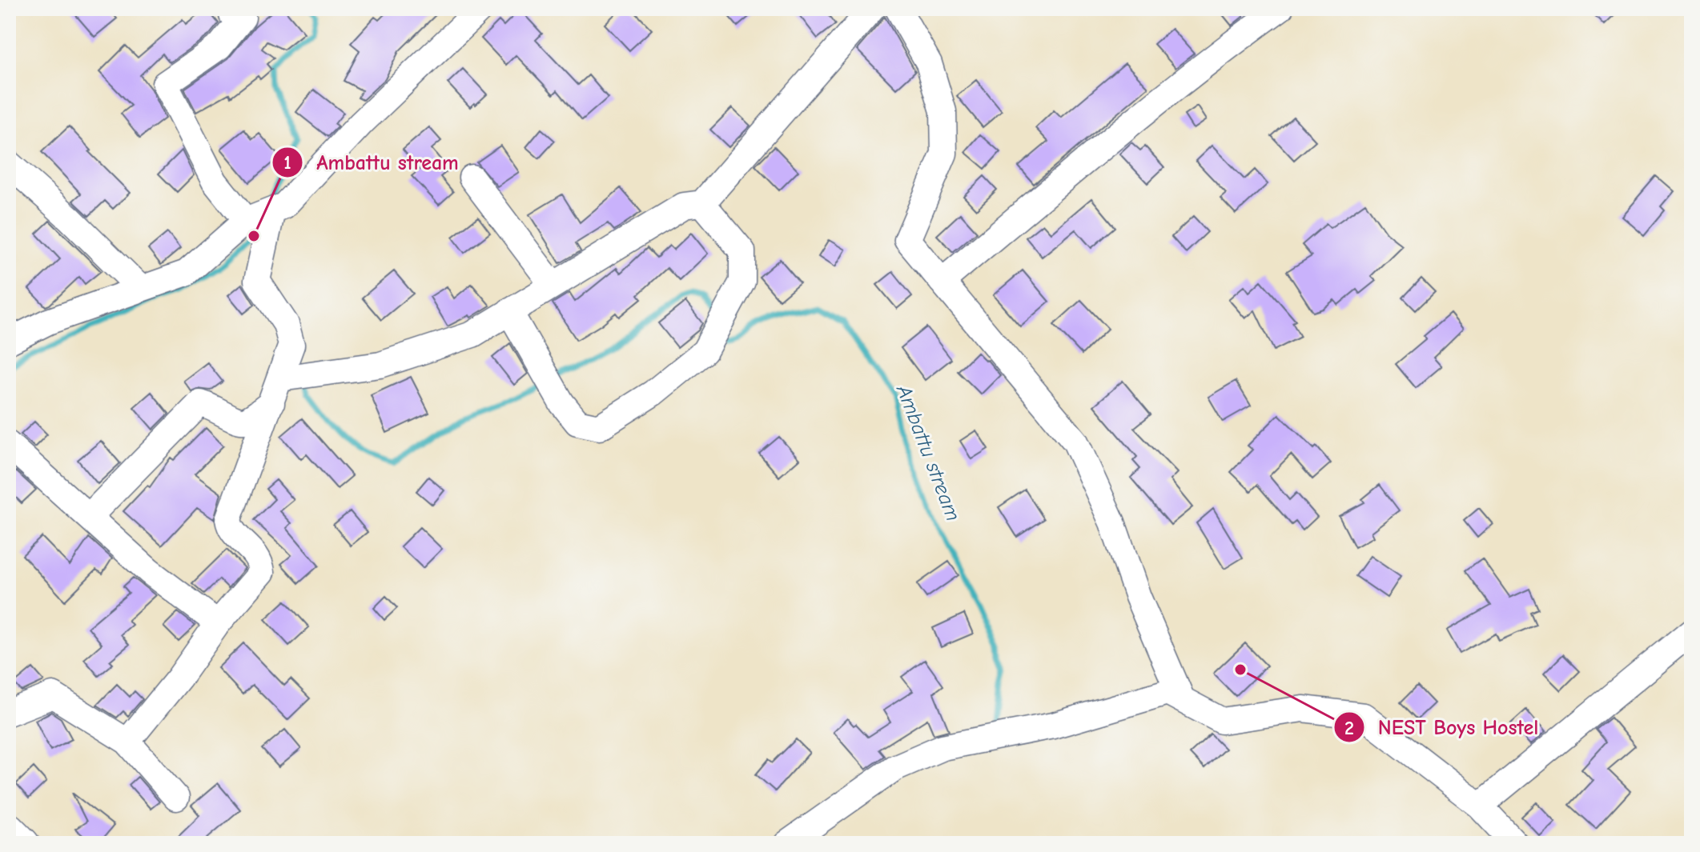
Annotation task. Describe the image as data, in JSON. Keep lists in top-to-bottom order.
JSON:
{
  "water": ["Ambattu stream"],
  "places": ["Ambattu stream", "NEST Boys Hostel"]
}
